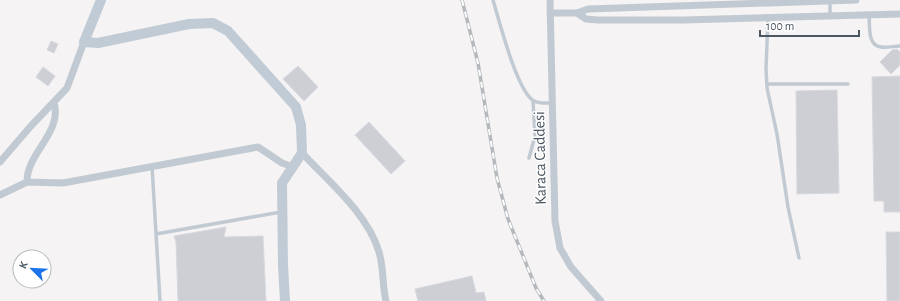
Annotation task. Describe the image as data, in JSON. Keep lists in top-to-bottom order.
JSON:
{
  "streets": {
    "street": ["Karaca Caddesi"]
  },
  "scale_bar": "100 m",
  "north": "top left"
}
